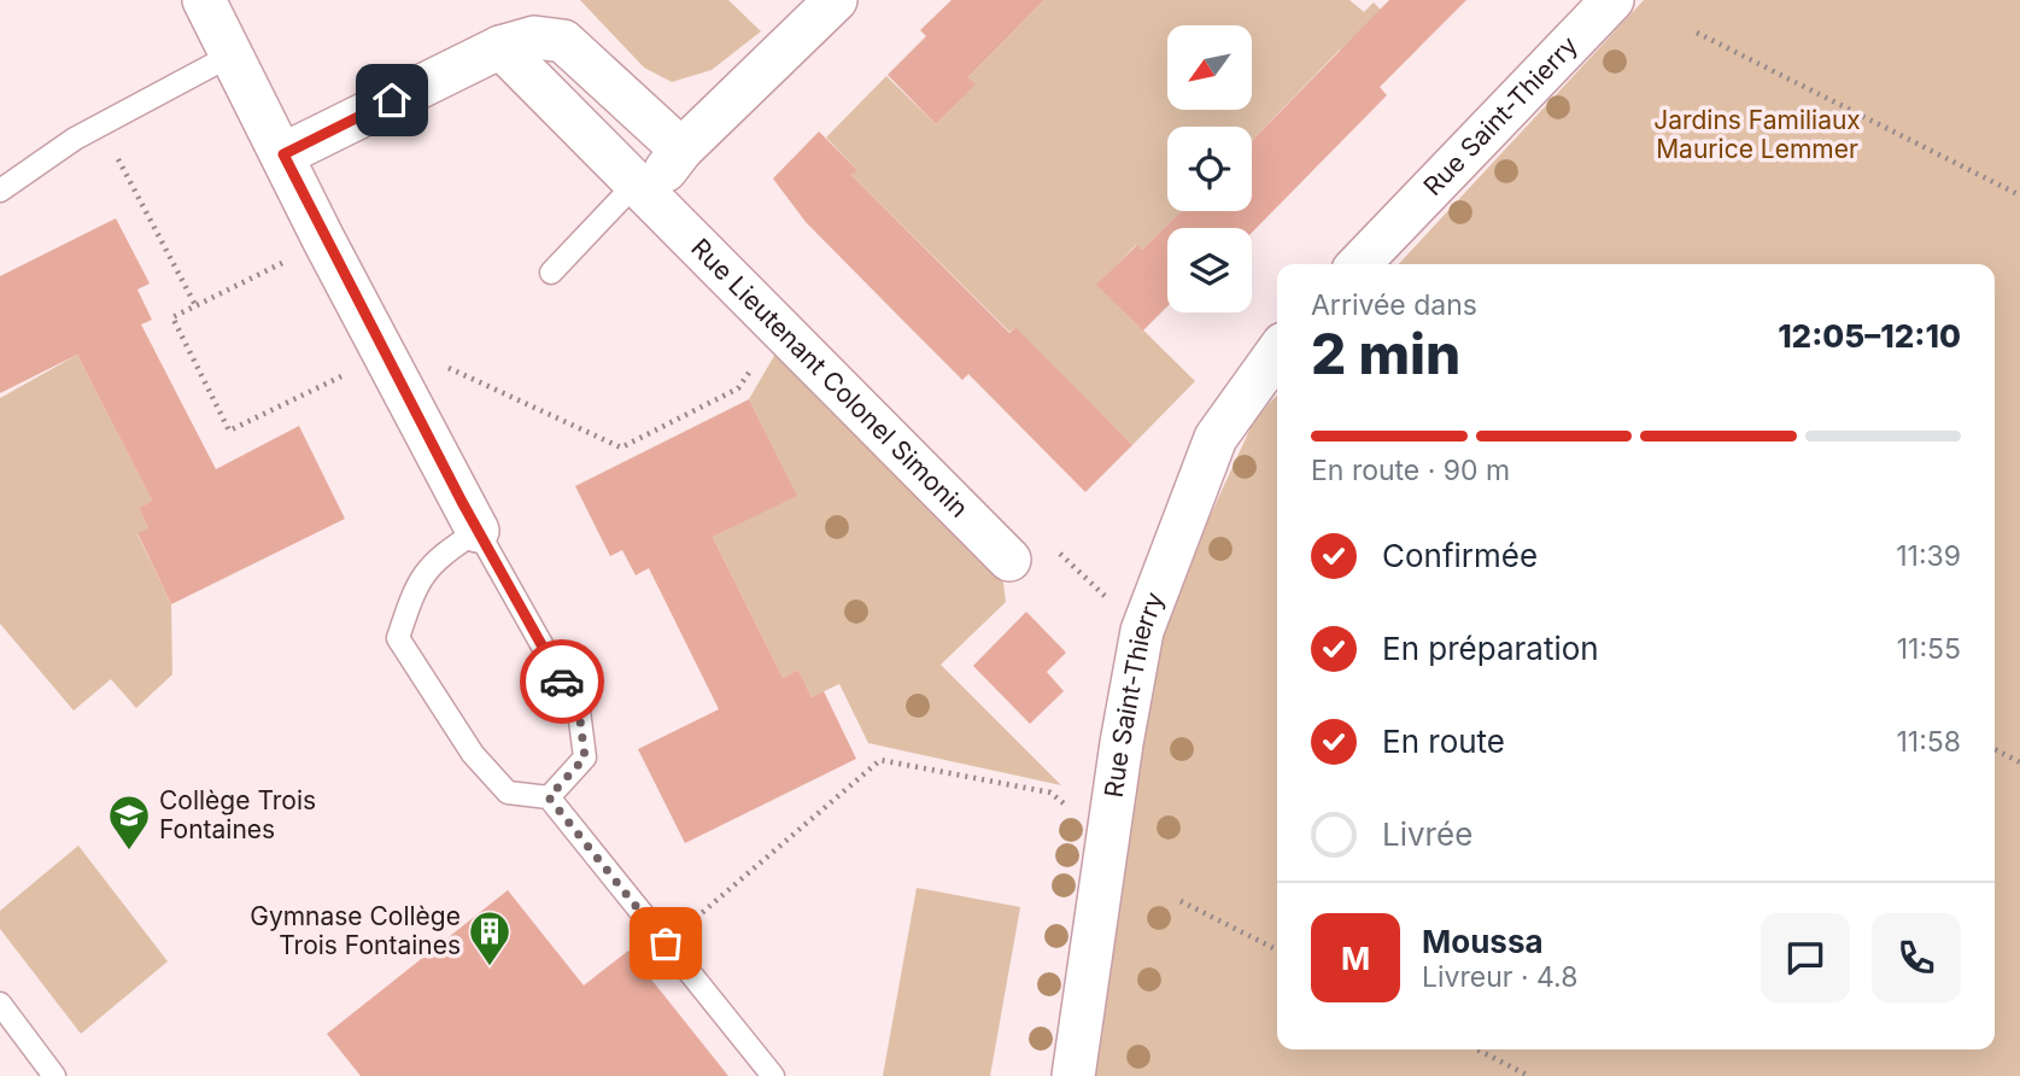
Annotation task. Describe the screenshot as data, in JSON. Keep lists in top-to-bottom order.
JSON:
{
  "streets": {
    "street": ["Rue Saint-Thierry", "Rue Lieutenant Colonel Simonin"]
  },
  "parks": ["Jardins Familiaux Maurice Lemmer"],
  "places": {
    "school or university": ["Collège Trois Fontaines"],
    "building": ["Gymnase Collège Trois Fontaines"]
  },
  "north": "bottom left",
  "page": {
    "heading": ["2 min", "Arrivée dans", "12:05–12:10"],
    "panel": ["Moussa", "Livreur · 4.8"],
    "bar": "En route · 90 m",
    "list": [
      ["Confirmée", "11:39"],
      ["En préparation", "11:55"],
      ["En route", "11:58"],
      "Livrée"
    ],
    "round": "M"
  }
}
